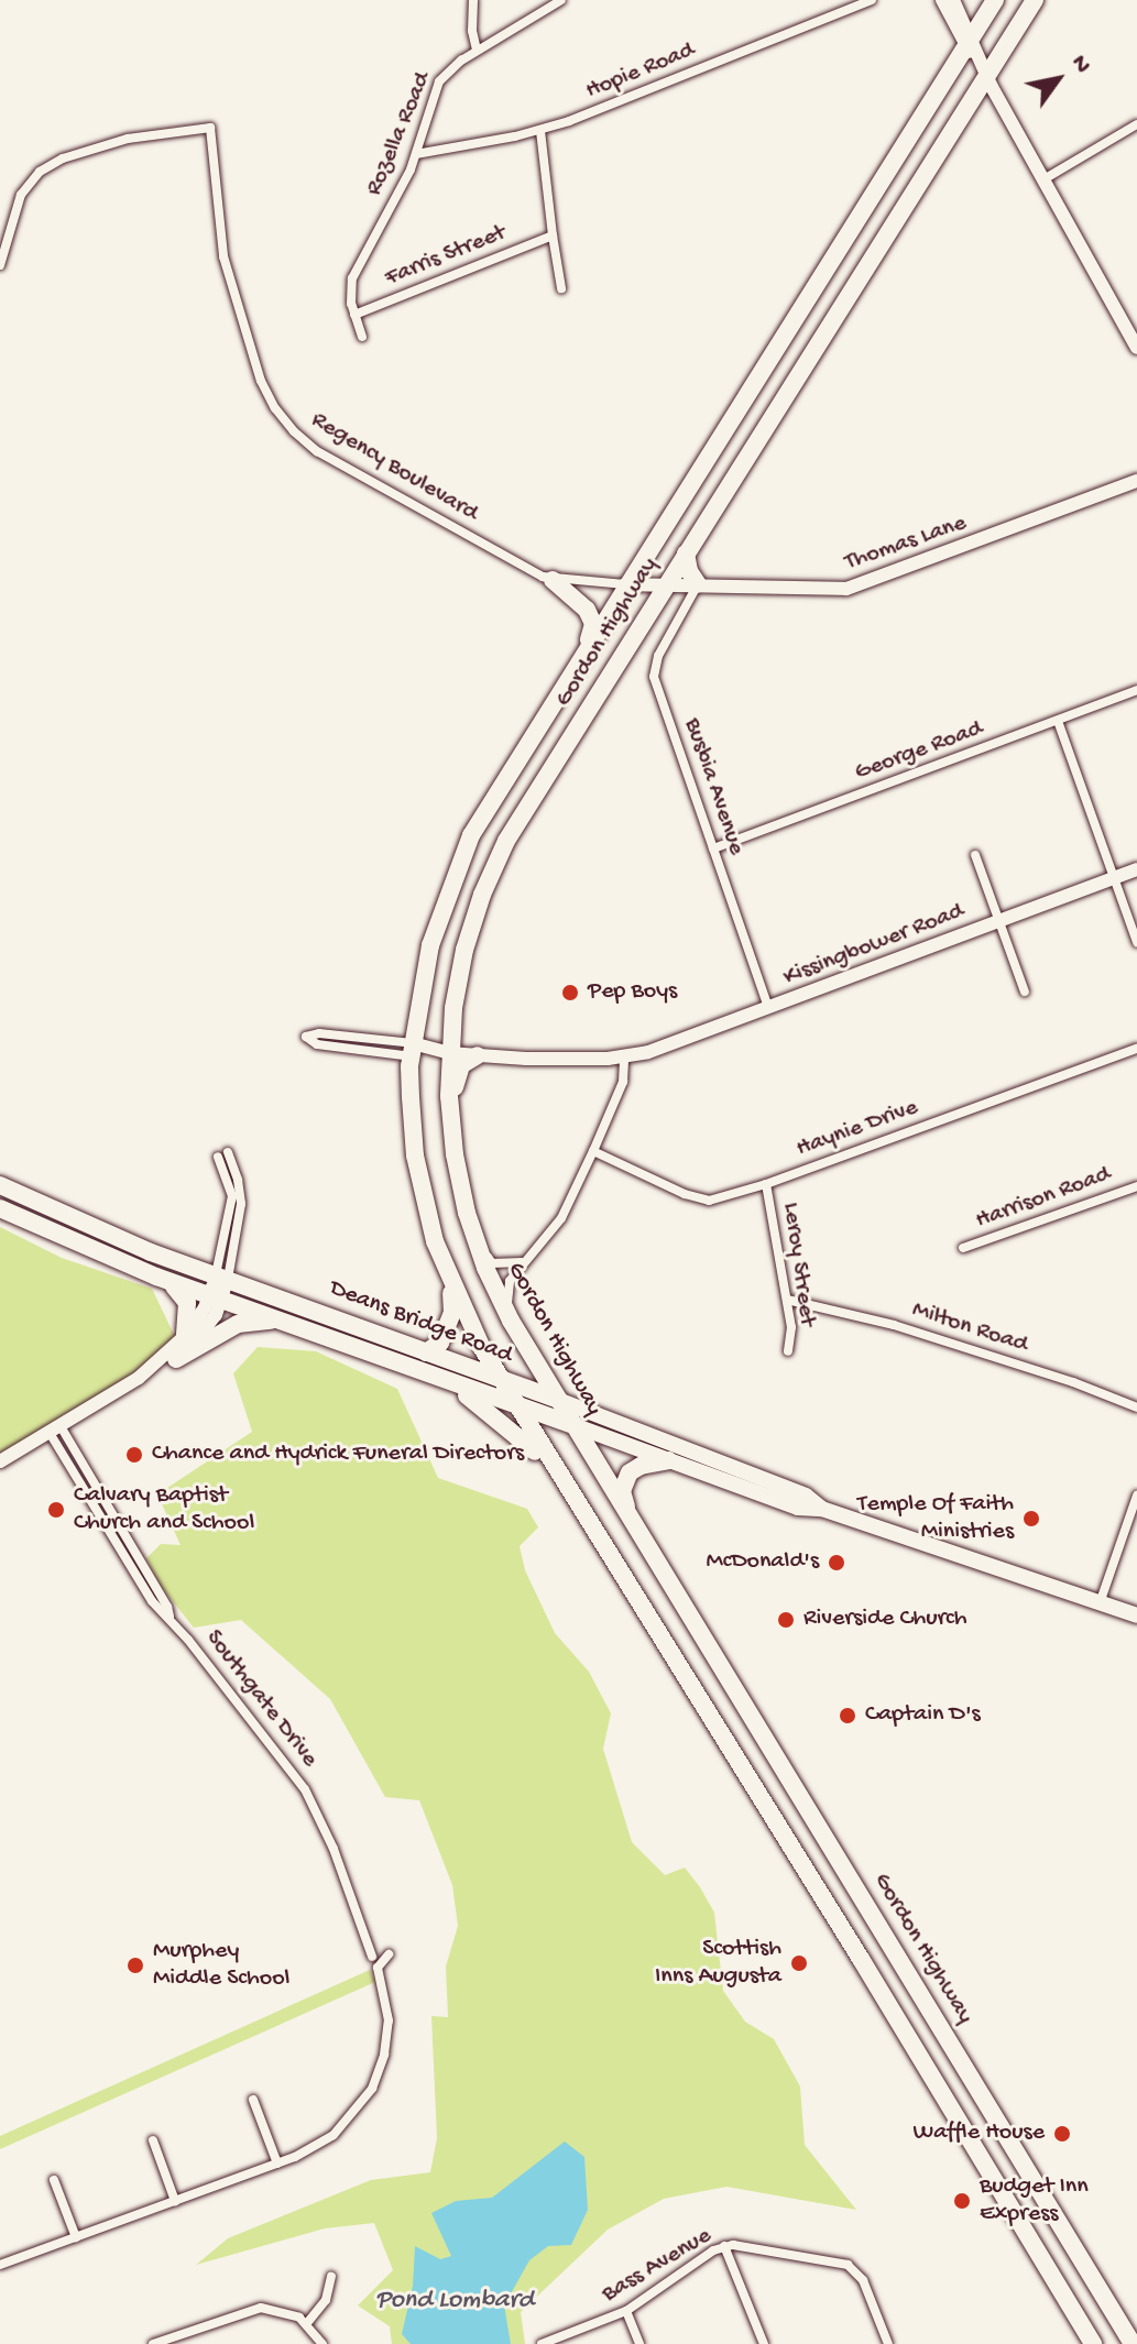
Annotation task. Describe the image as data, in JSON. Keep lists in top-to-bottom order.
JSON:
{
  "streets": {
    "highway": ["Gordon Highway", "Deans Bridge Road"],
    "street": [
      "Hopie Road",
      "Rozella Road",
      "Farris Street",
      "Regency Boulevard",
      "Thomas Lane",
      "George Road",
      "Busbia Avenue",
      "Kissingbower Road",
      "Haynie Drive",
      "Harrison Road",
      "Leroy Street",
      "Milton Road",
      "Southgate Drive",
      "Bass Avenue"
    ]
  },
  "crossings": [
    ["Hopie Road", "Rozella Road"],
    ["Rozella Road", "Farris Street"],
    ["Regency Boulevard", "Thomas Lane"],
    ["Regency Boulevard", "Gordon Highway"],
    ["Thomas Lane", "Gordon Highway"],
    ["Thomas Lane", "Busbia Avenue"],
    ["Gordon Highway", "Kissingbower Road"],
    ["Gordon Highway", "Deans Bridge Road"],
    ["George Road", "Busbia Avenue"],
    ["Busbia Avenue", "Kissingbower Road"],
    ["Haynie Drive", "Leroy Street"],
    ["Leroy Street", "Milton Road"]
  ],
  "water": ["Pond Lombard"],
  "places": [
    "Pep Boys",
    "Chance and Hydrick Funeral Directors",
    "Calvary Baptist Church and School",
    "Temple Of Faith Ministries",
    "McDonald's",
    "Riverside Church",
    "Captain D's",
    "Scottish Inns Augusta",
    "Murphey Middle School",
    "Waffle House",
    "Budget Inn Express"
  ],
  "north": "top right"
}
